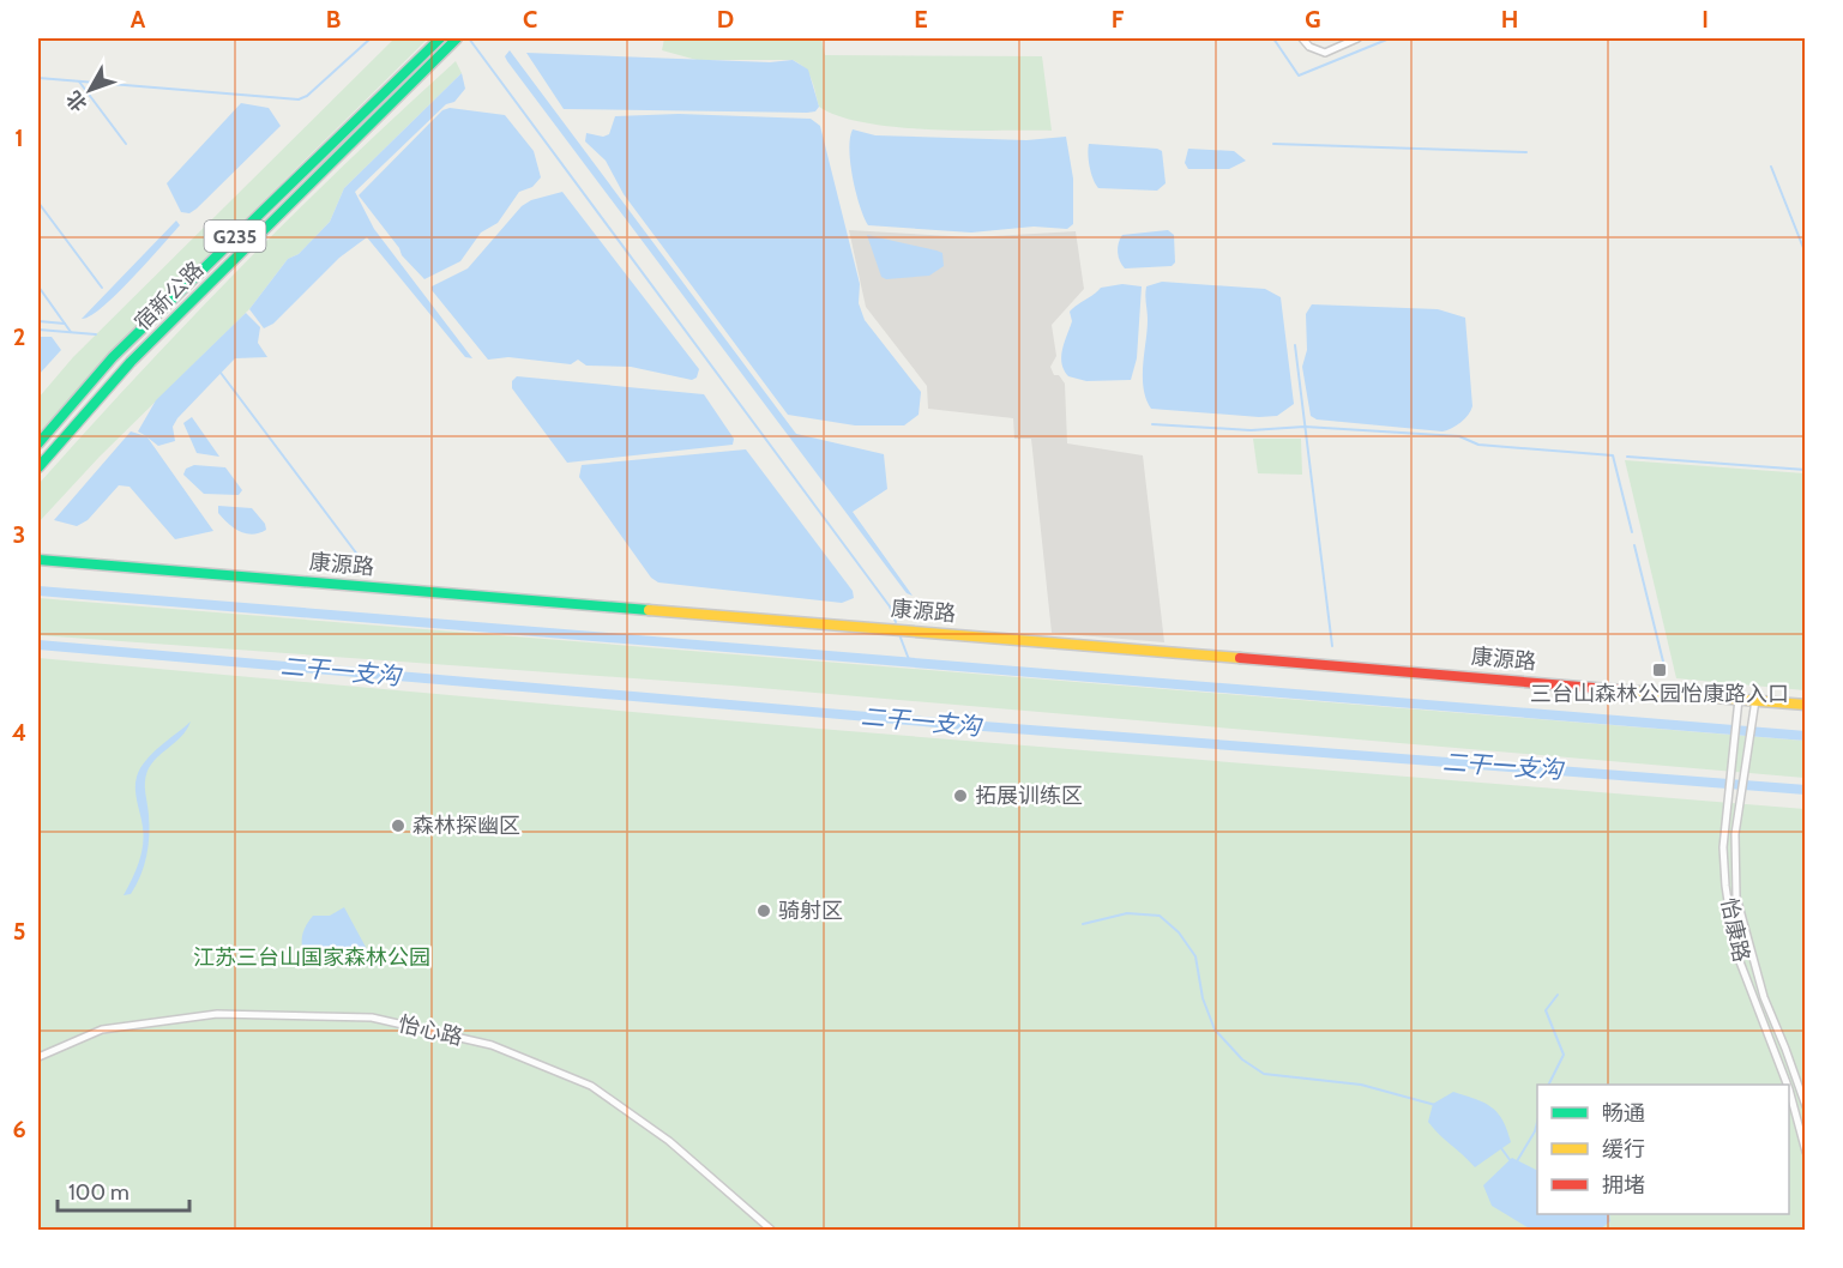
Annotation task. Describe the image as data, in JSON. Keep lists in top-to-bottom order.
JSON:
{
  "streets": {
    "main road": ["G235", "宿新公路", "康源路"],
    "street": ["怡康路", "怡心路"]
  },
  "crossings": [
    ["康源路", "怡康路"]
  ],
  "water": ["二干一支沟"],
  "parks": ["江苏三台山国家森林公园"],
  "places": {
    "transit": ["三台山森林公园怡康路入口"],
    "other": ["拓展训练区", "森林探幽区", "骑射区"]
  },
  "legend": ["畅通", "缓行", "拥堵"],
  "scale_bar": "100 m",
  "north": "bottom left",
  "grid": {
    "columns": [
      "A",
      "B",
      "C",
      "D",
      "E",
      "F",
      "G",
      "H",
      "I"
    ],
    "rows": [
      "1",
      "2",
      "3",
      "4",
      "5",
      "6"
    ]
  }
}
